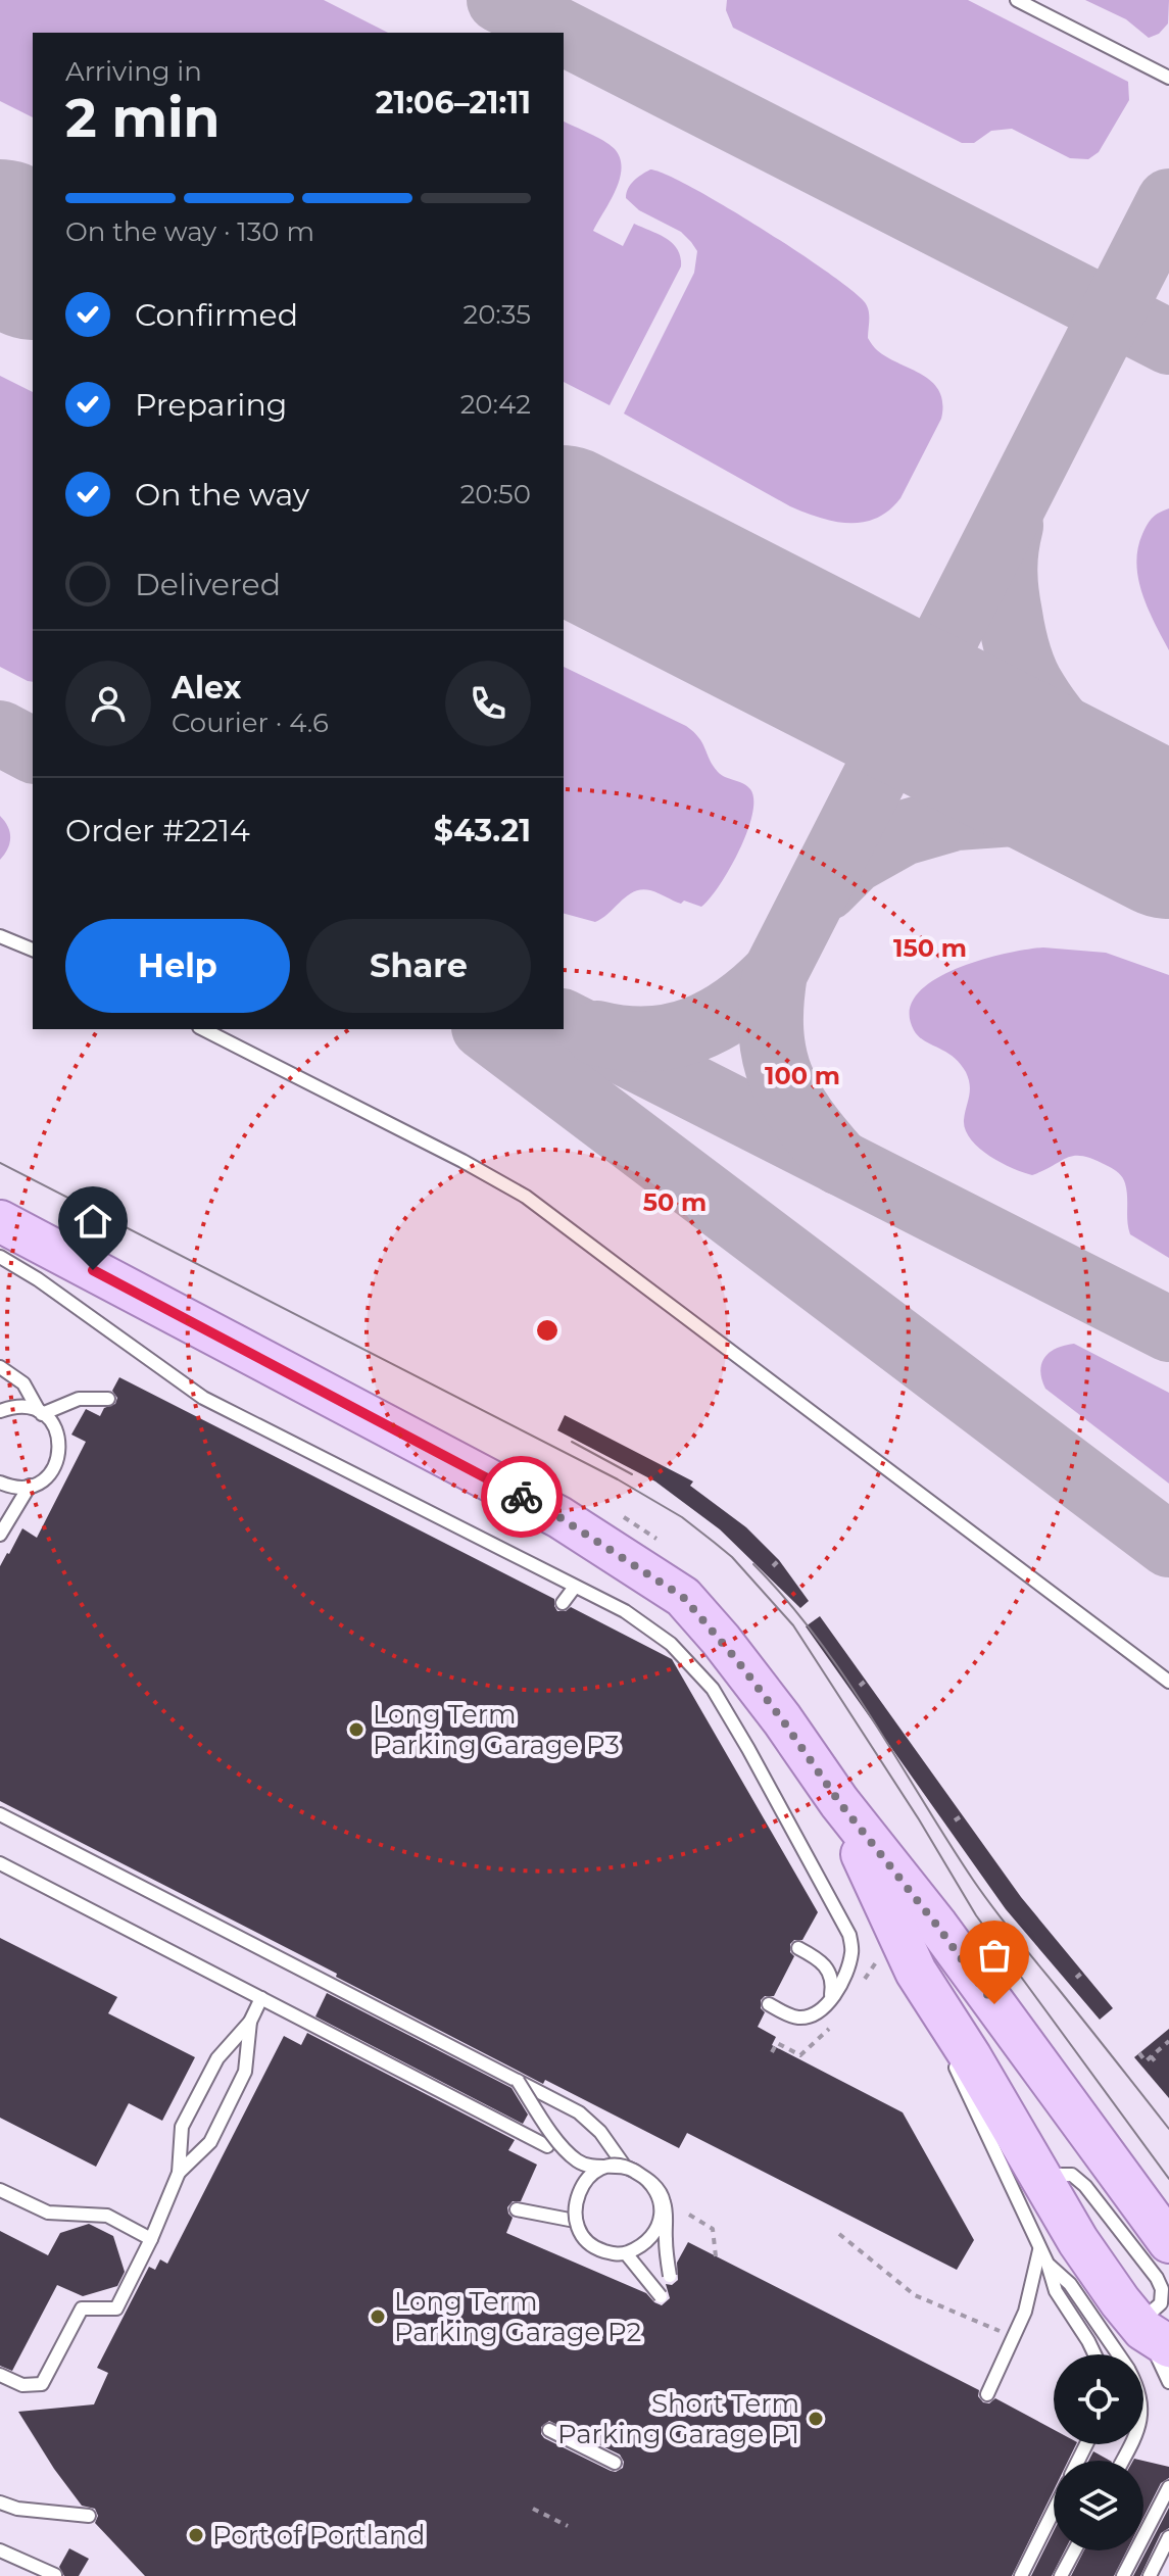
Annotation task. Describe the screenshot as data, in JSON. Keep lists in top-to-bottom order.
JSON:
{
  "places": [
    "Long Term Parking Garage P3",
    "Long Term Parking Garage P2",
    "Short Term Parking Garage P1",
    "Port of Portland"
  ],
  "page": {
    "heading": ["2 min", "Arriving in", "21:06–21:11"],
    "panel": [
      "Alex",
      "Courier · 4.6",
      "Order #2214",
      "$43.21"
    ],
    "bar": "On the way · 130 m",
    "list": [
      ["Confirmed", "20:35"],
      ["Preparing", "20:42"],
      ["On the way", "20:50"],
      "Delivered"
    ],
    "buttons": ["Help", "Share"]
  },
  "rings": ["150 m", "100 m", "50 m"]
}
